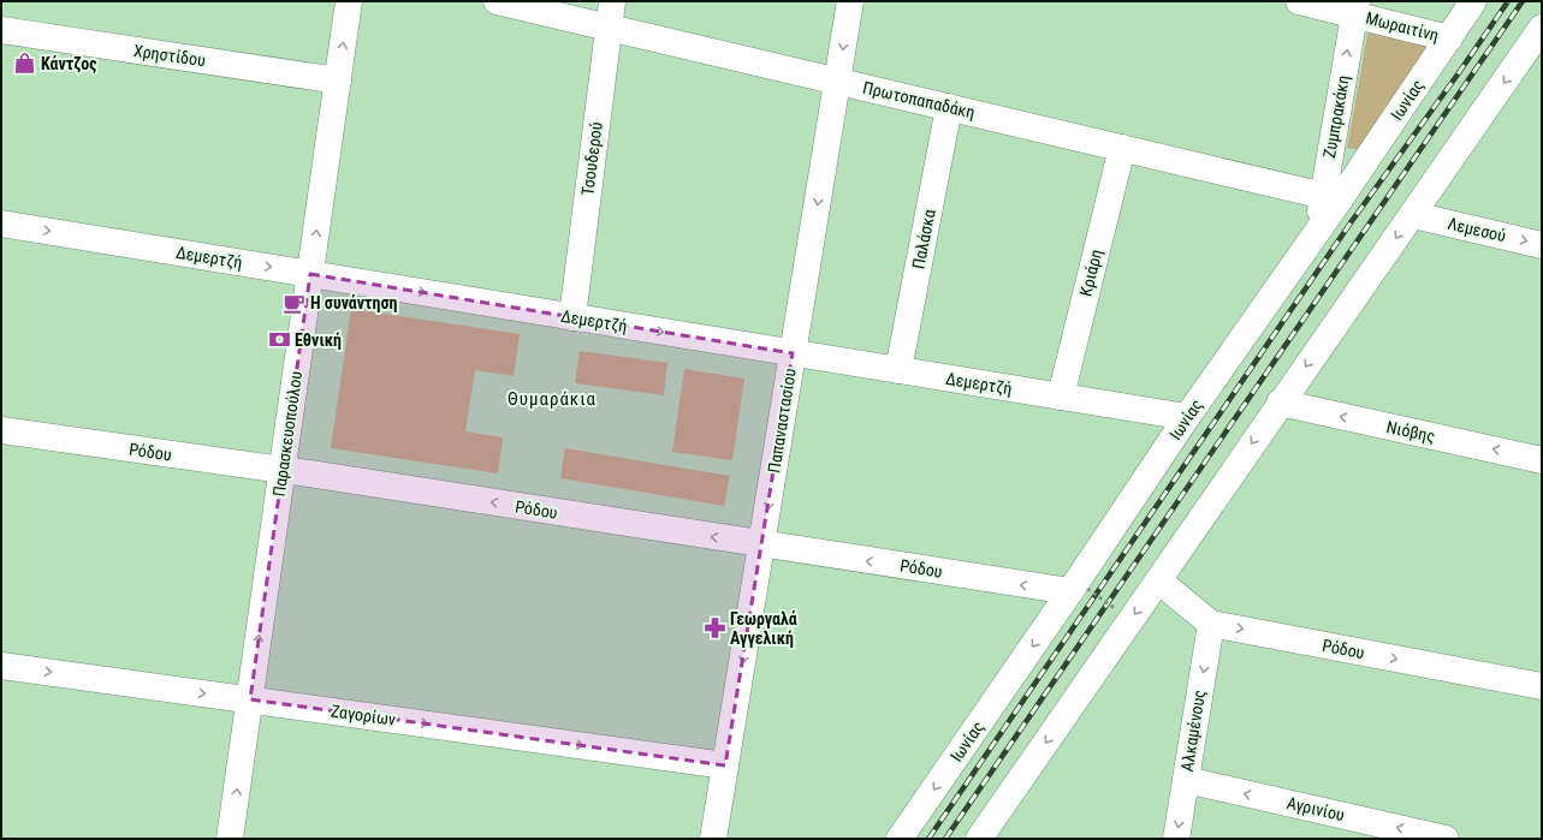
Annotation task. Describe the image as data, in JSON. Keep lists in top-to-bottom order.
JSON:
{
  "streets": {
    "street": [
      "Μωραιτίνη",
      "Χρηστίδου",
      "Πρωτοπαπαδάκη",
      "Ιωνίας",
      "Ζυμπρακάκη",
      "Τσουδερού",
      "Λεμεσού",
      "Παλάσκα",
      "Δεμερτζή",
      "Κριάρη",
      "Παπαναστασίου",
      "Νιόβης",
      "Παρασκευοπούλου",
      "Ρόδου",
      "Ζαγορίων",
      "Αλκαμένους",
      "Αγρινίου"
    ]
  },
  "crossings": [
    ["Μωραιτίνη", "Ιωνίας"],
    ["Μωραιτίνη", "Ζυμπρακάκη"],
    ["Χρηστίδου", "Παρασκευοπούλου"],
    ["Πρωτοπαπαδάκη", "Ιωνίας"],
    ["Πρωτοπαπαδάκη", "Ζυμπρακάκη"],
    ["Πρωτοπαπαδάκη", "Τσουδερού"],
    ["Πρωτοπαπαδάκη", "Παλάσκα"],
    ["Πρωτοπαπαδάκη", "Κριάρη"],
    ["Πρωτοπαπαδάκη", "Παπαναστασίου"],
    ["Ιωνίας", "Ζυμπρακάκη"],
    ["Ιωνίας", "Δεμερτζή"],
    ["Ιωνίας", "Ρόδου"],
    ["Τσουδερού", "Δεμερτζή"],
    ["Παλάσκα", "Δεμερτζή"],
    ["Δεμερτζή", "Κριάρη"],
    ["Δεμερτζή", "Παπαναστασίου"],
    ["Δεμερτζή", "Παρασκευοπούλου"],
    ["Παπαναστασίου", "Ρόδου"],
    ["Παπαναστασίου", "Ζαγορίων"],
    ["Παρασκευοπούλου", "Ρόδου"],
    ["Παρασκευοπούλου", "Ζαγορίων"],
    ["Ρόδου", "Αλκαμένους"],
    ["Αλκαμένους", "Αγρινίου"]
  ],
  "one_way": [
    "Ζυμπρακάκη",
    "Λεμεσού",
    "Δεμερτζή",
    "Παπαναστασίου",
    "Νιόβης",
    "Παρασκευοπούλου",
    "Ζαγορίων",
    "Αγρινίου"
  ],
  "districts": ["Θυμαράκια"],
  "places": {
    "shop": ["Κάντζος"],
    "cafe": ["Η συνάντηση"],
    "bank": ["Εθνική"],
    "pharmacy": ["Γεωργαλά Αγγελική"]
  }
}
